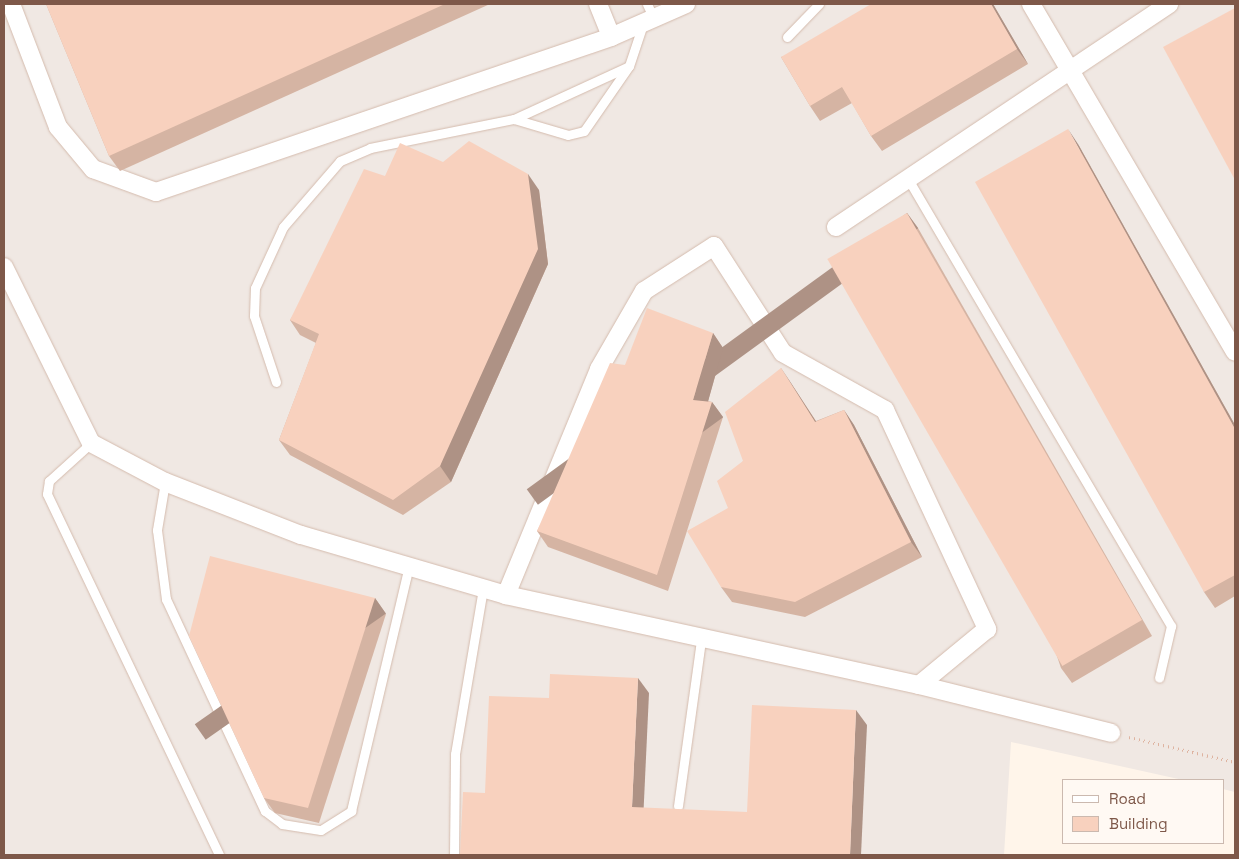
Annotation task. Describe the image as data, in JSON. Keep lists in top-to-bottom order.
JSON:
{
  "legend": ["Road", "Building"]
}
